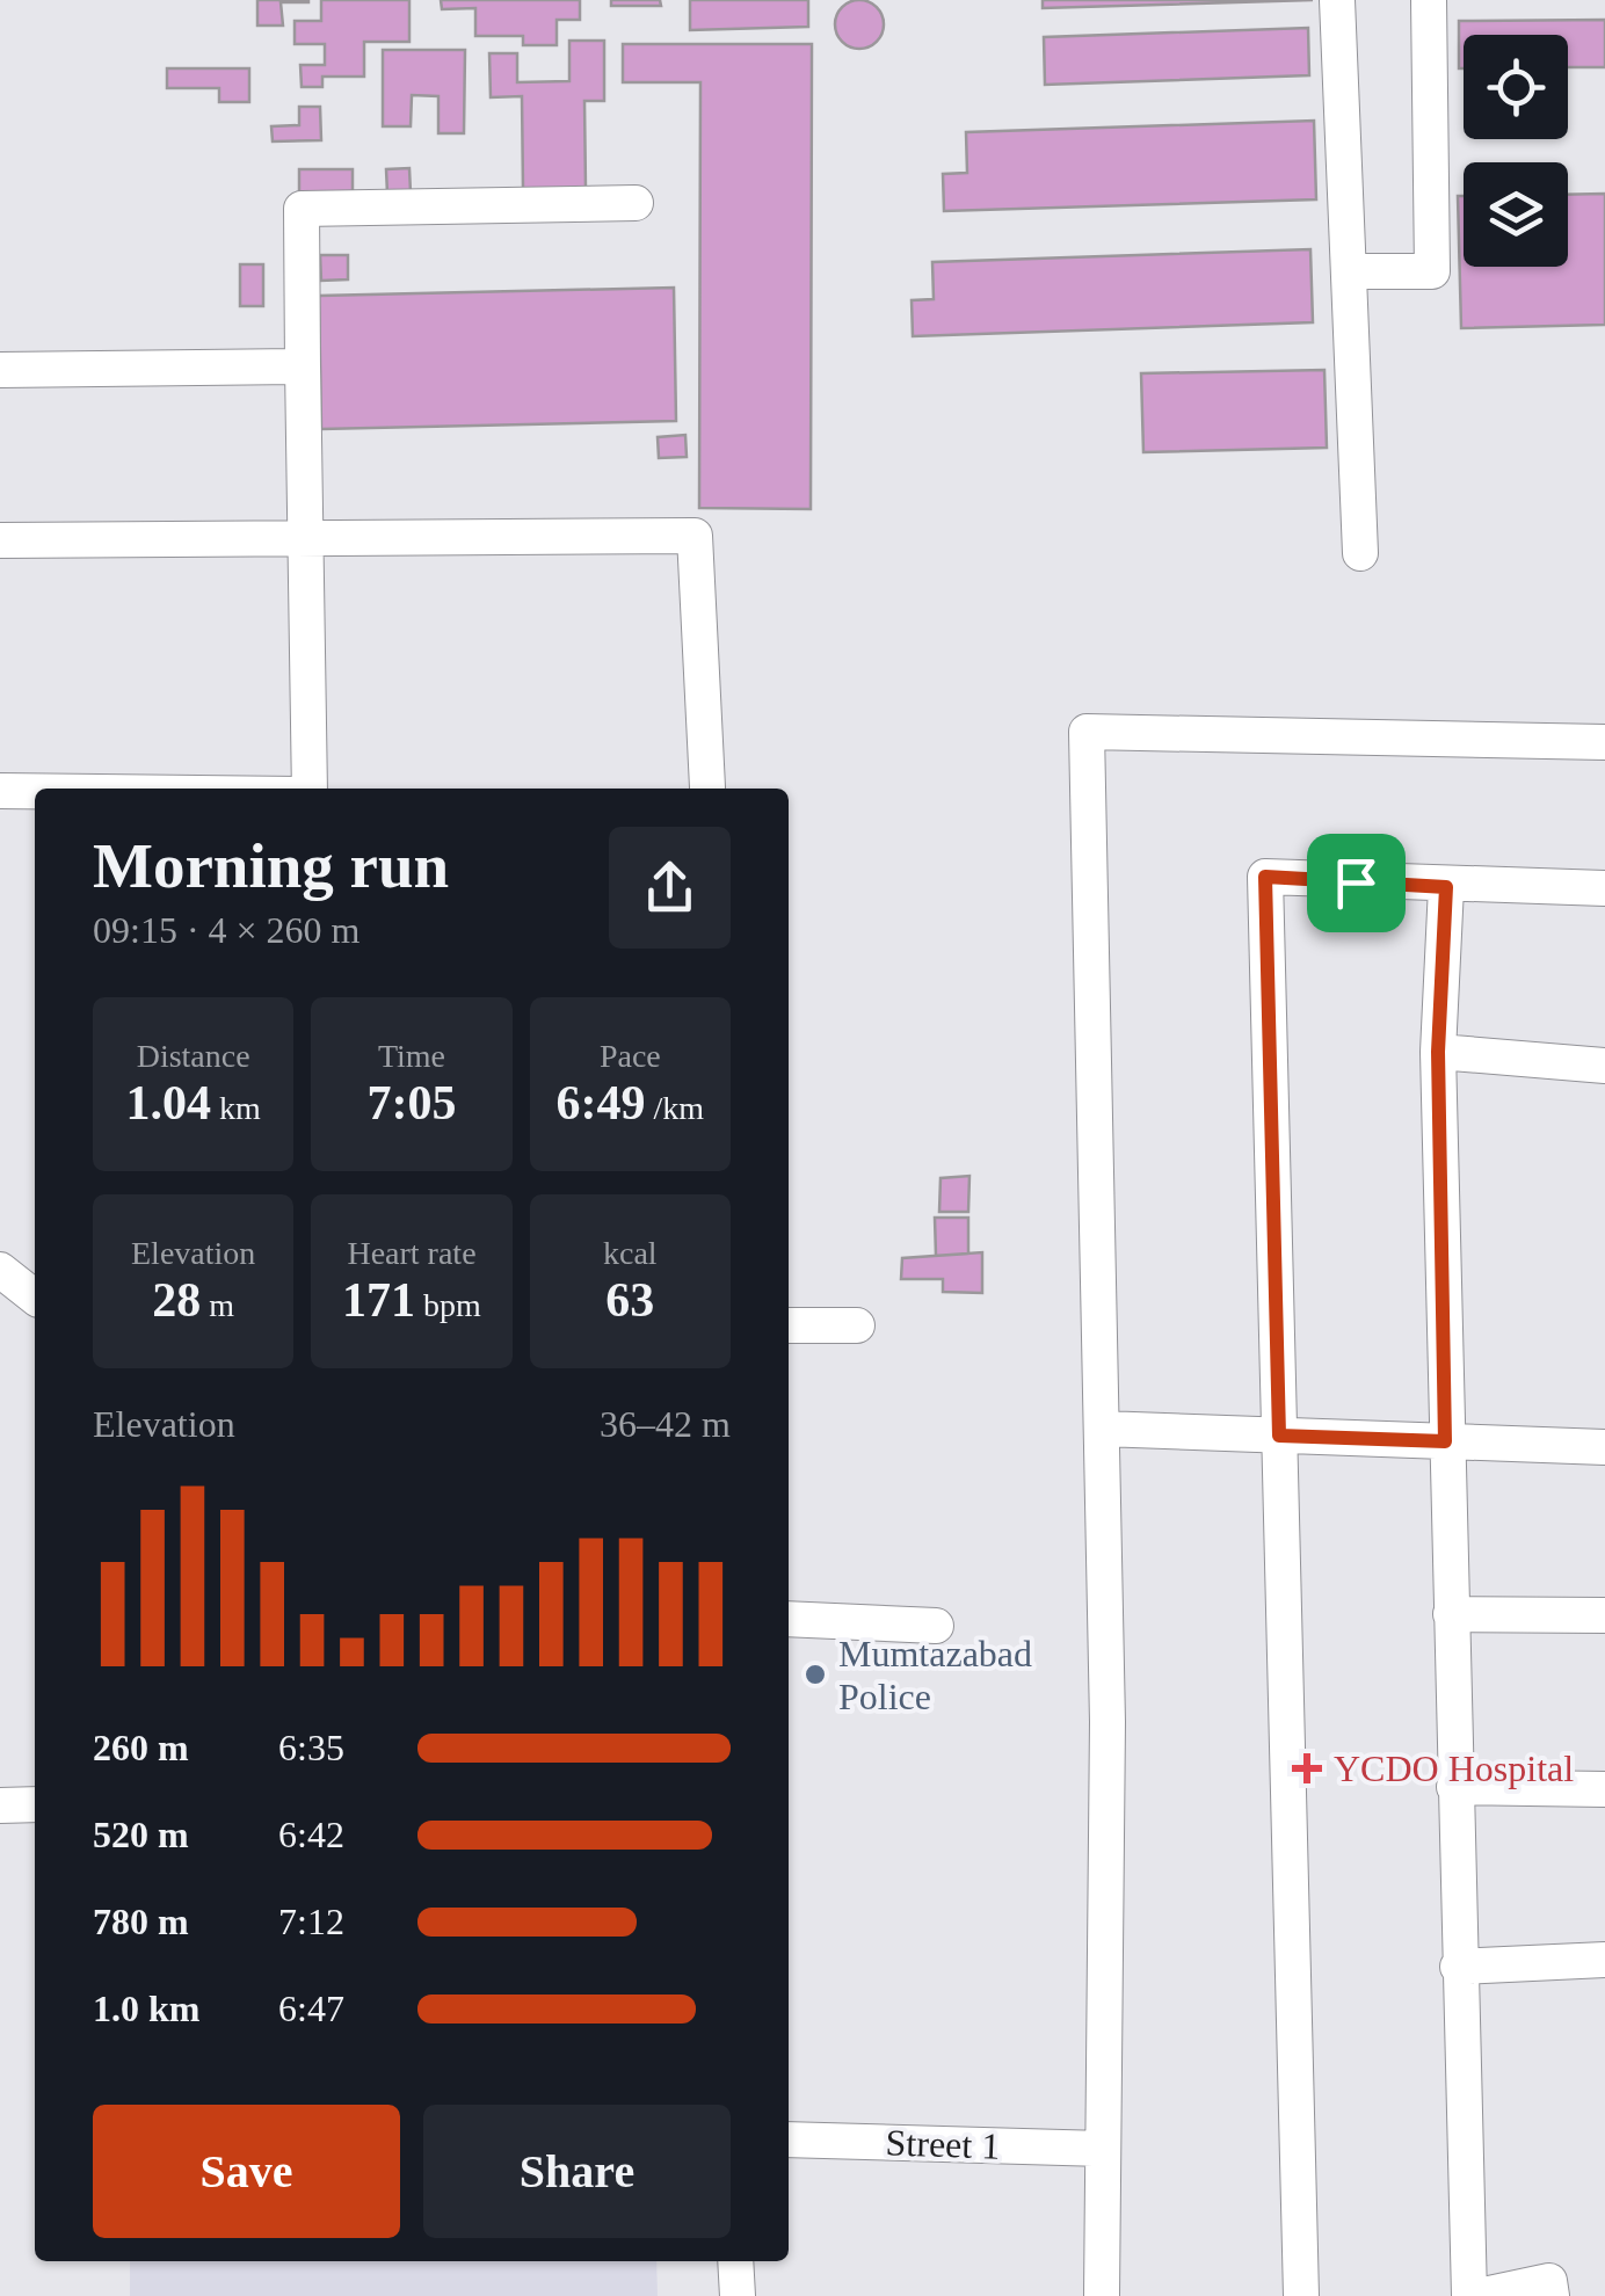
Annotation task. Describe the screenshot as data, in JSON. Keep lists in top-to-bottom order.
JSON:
{
  "streets": {
    "street": ["Street 1"]
  },
  "places": {
    "other": ["Mumtazabad Police"],
    "health": ["YCDO Hospital"]
  },
  "page": {
    "heading": ["Morning run", "09:15 · 4 × 260 m"],
    "stats": [
      ["Distance", "1.04 km"],
      ["Time", "7:05"],
      ["Pace", "6:49 /km"],
      ["Elevation", "28 m"],
      ["Heart rate", "171 bpm"],
      ["kcal", "63"]
    ],
    "chart": ["Elevation", "36–42 m"],
    "list": [
      {
        "name": "260 m",
        "note": "6:35"
      },
      {
        "name": "520 m",
        "note": "6:42"
      },
      {
        "name": "780 m",
        "note": "7:12"
      },
      {
        "name": "1.0 km",
        "note": "6:47"
      }
    ],
    "buttons": ["Save", "Share"]
  }
}
